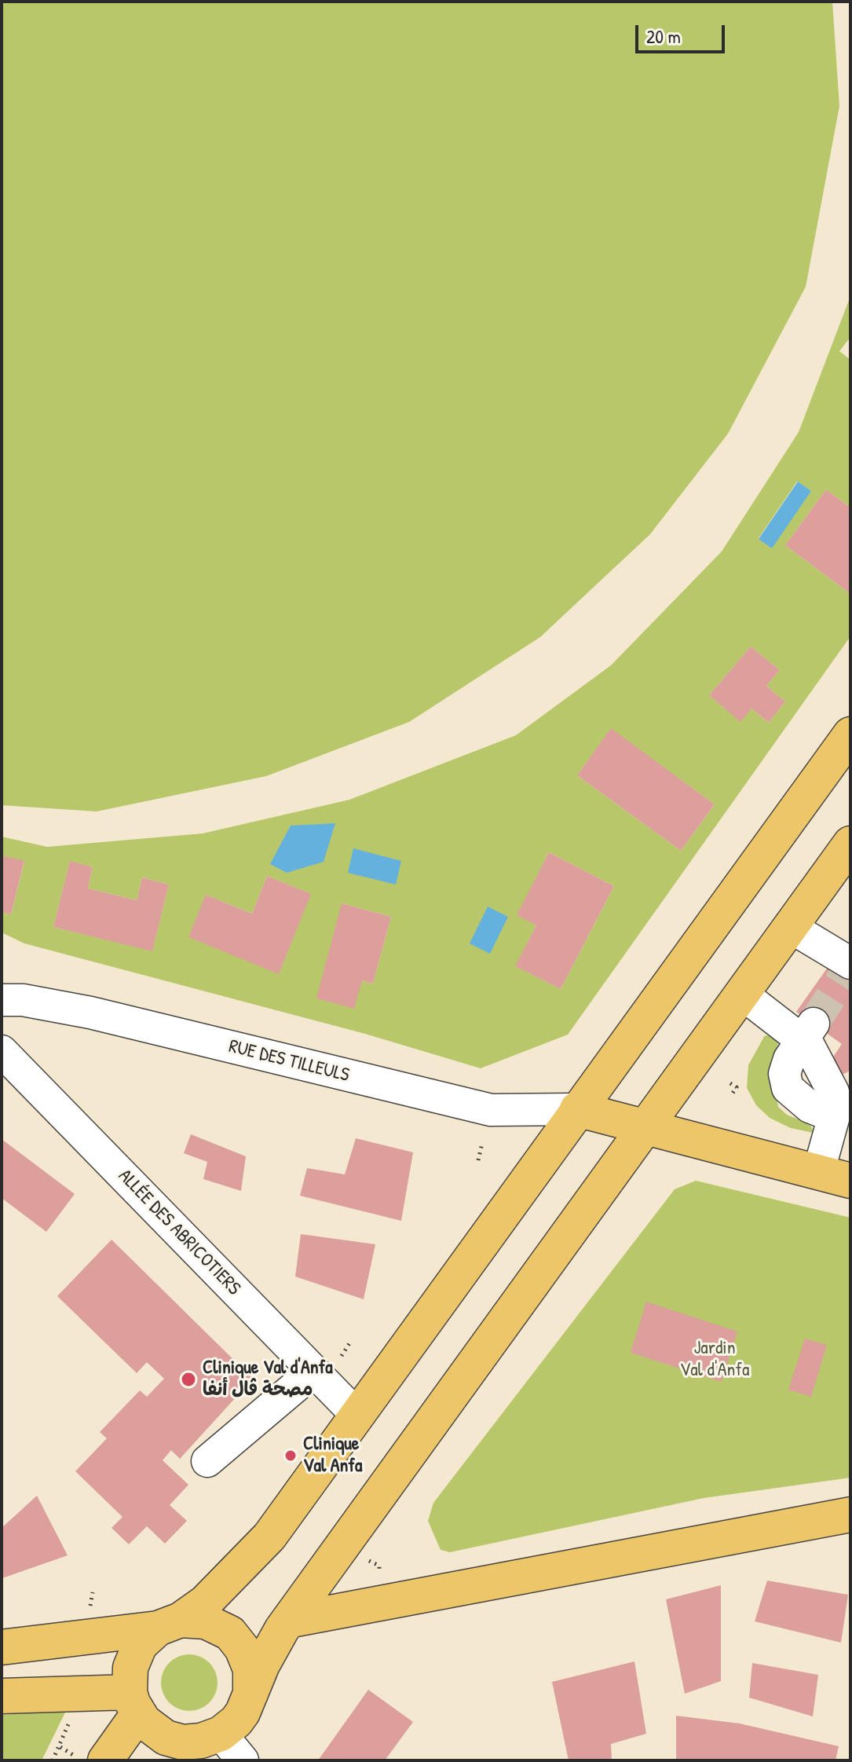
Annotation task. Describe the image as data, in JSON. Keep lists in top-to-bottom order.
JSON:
{
  "streets": {
    "street": ["RUE DES TILLEULS", "ALLÉE DES ABRICOTIERS"]
  },
  "parks": ["Jardin Val d'Anfa"],
  "places": ["Clinique Val d'Anfa مصحة ڤال أنفا", "Clinique Val Anfa"],
  "scale_bar": "20 m"
}
